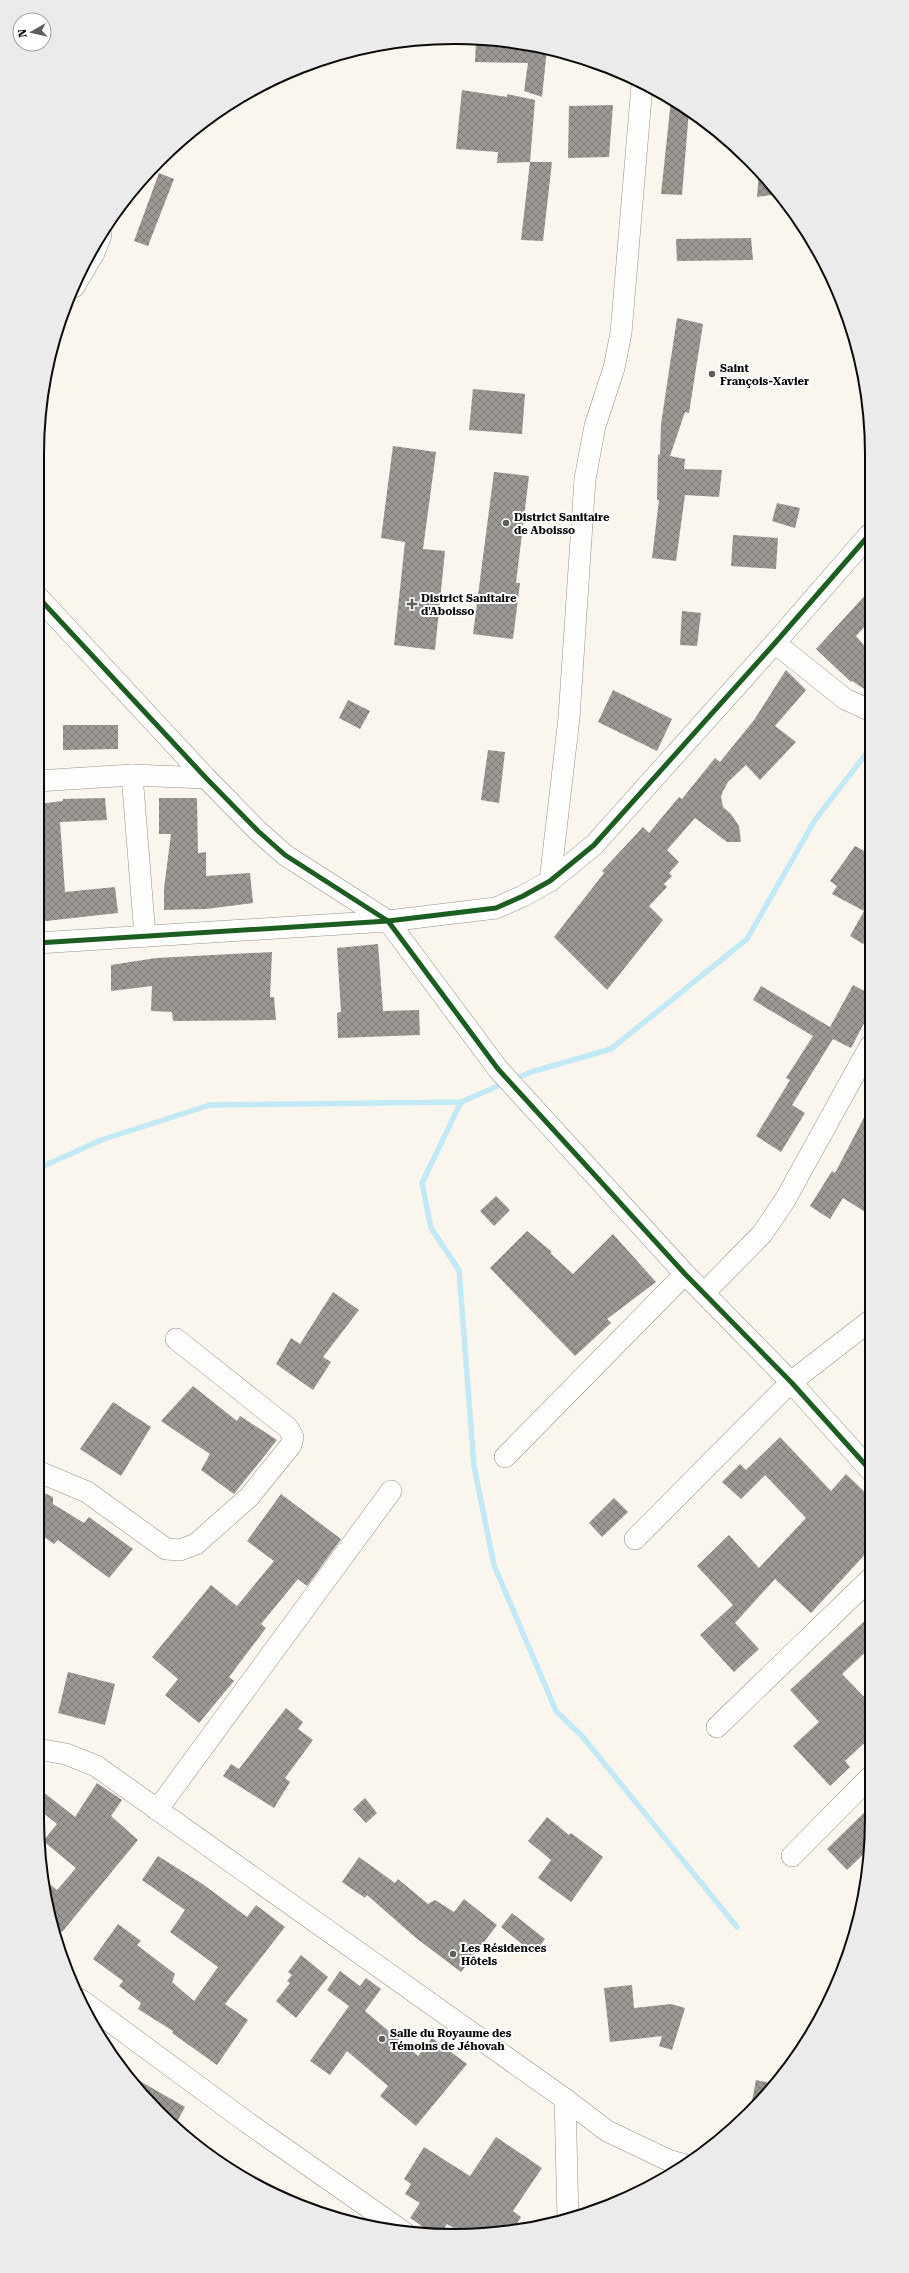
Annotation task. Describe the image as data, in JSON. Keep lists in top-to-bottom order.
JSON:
{
  "places": {
    "other": [
      "Saint François-Xavier",
      "District Sanitaire de Aboisso",
      "Les Résidences Hôtels",
      "Salle du Royaume des Témoins de Jéhovah"
    ],
    "health": ["District Sanitaire d'Aboisso"]
  },
  "north": "left"
}
